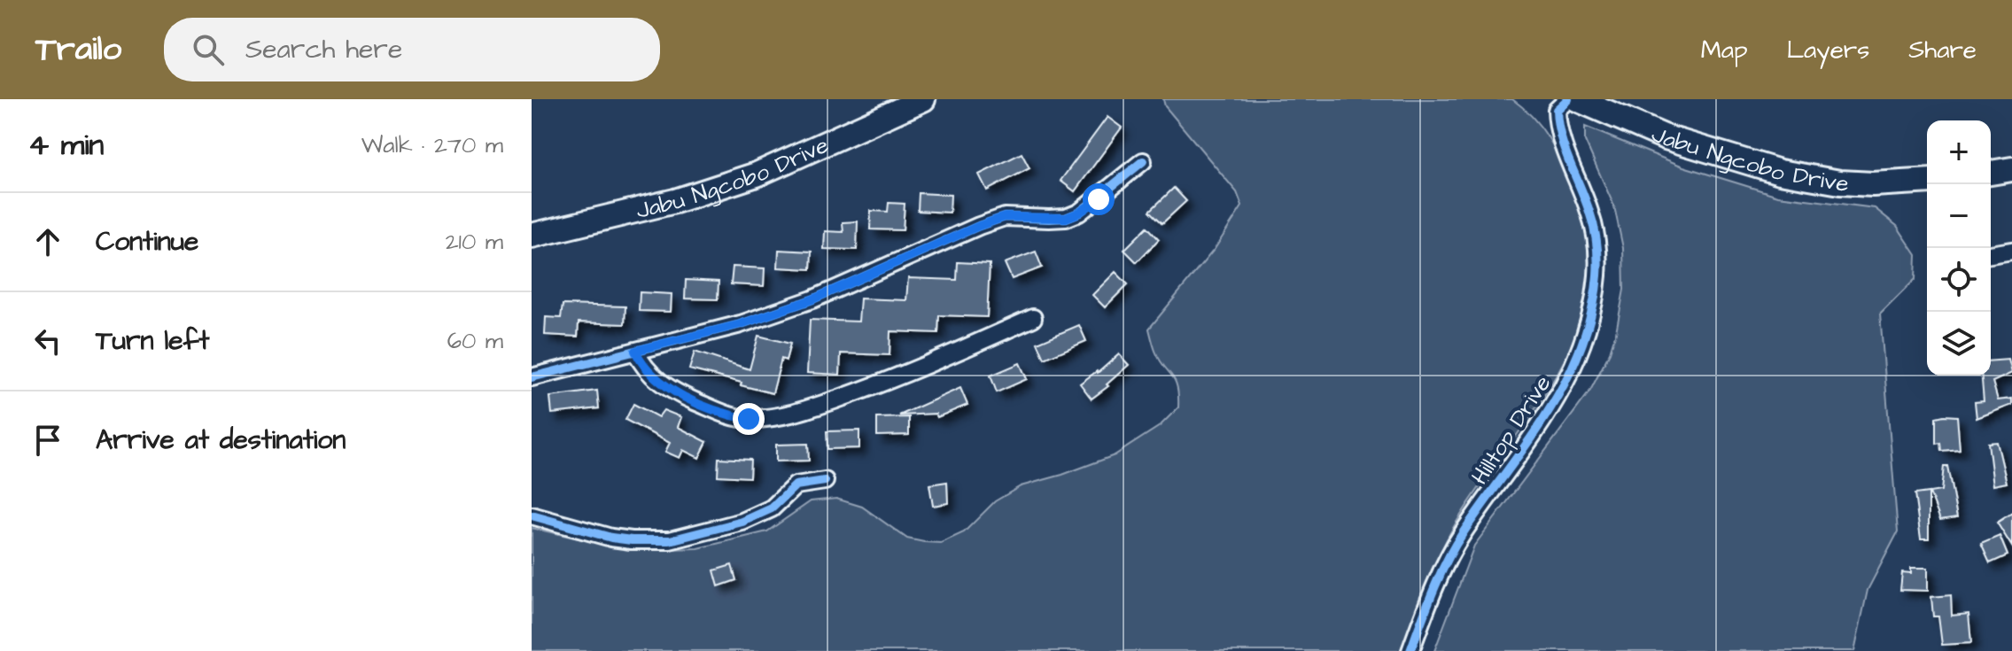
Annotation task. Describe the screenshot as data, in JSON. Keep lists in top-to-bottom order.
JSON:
{
  "streets": {
    "main road": ["Jabu Ngcobo Drive"],
    "street": ["Hilltop Drive"]
  },
  "page": {
    "header": "Trailo",
    "search": "Search here",
    "nav": ["Map", "Layers", "Share"],
    "heading": ["4 min", "Walk · 270 m"],
    "map_buttons": ["+", "−"],
    "list": [
      ["Continue", "210 m"],
      ["Turn left", "60 m"],
      "Arrive at destination"
    ]
  }
}
